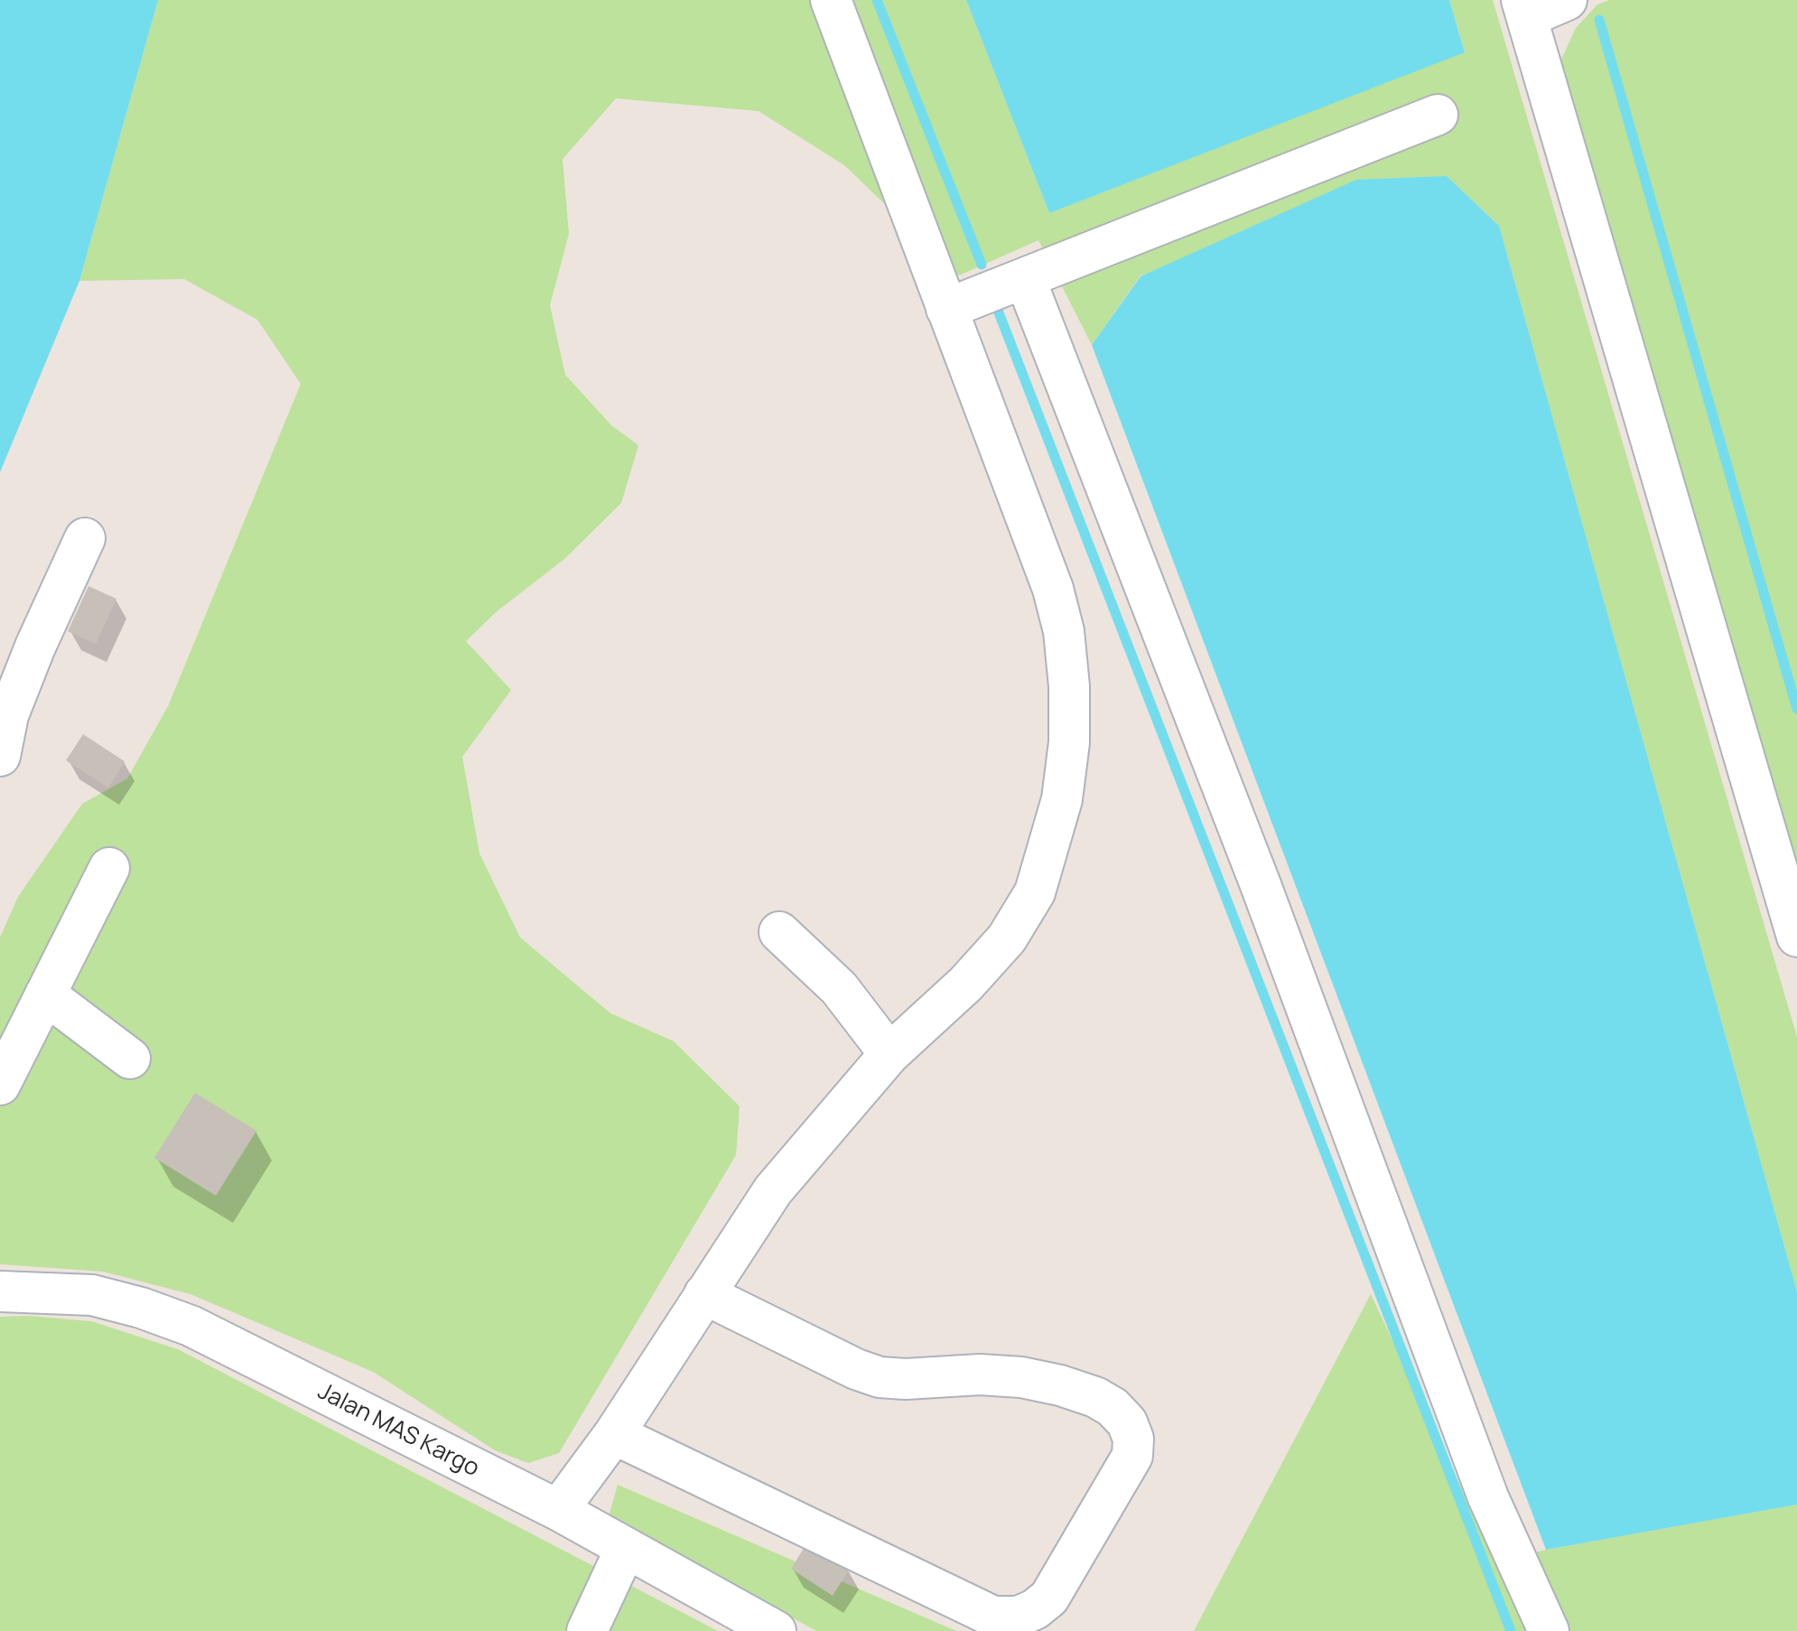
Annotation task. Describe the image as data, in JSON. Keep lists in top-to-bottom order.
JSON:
{
  "streets": {
    "street": ["Jalan MAS Kargo"]
  }
}
